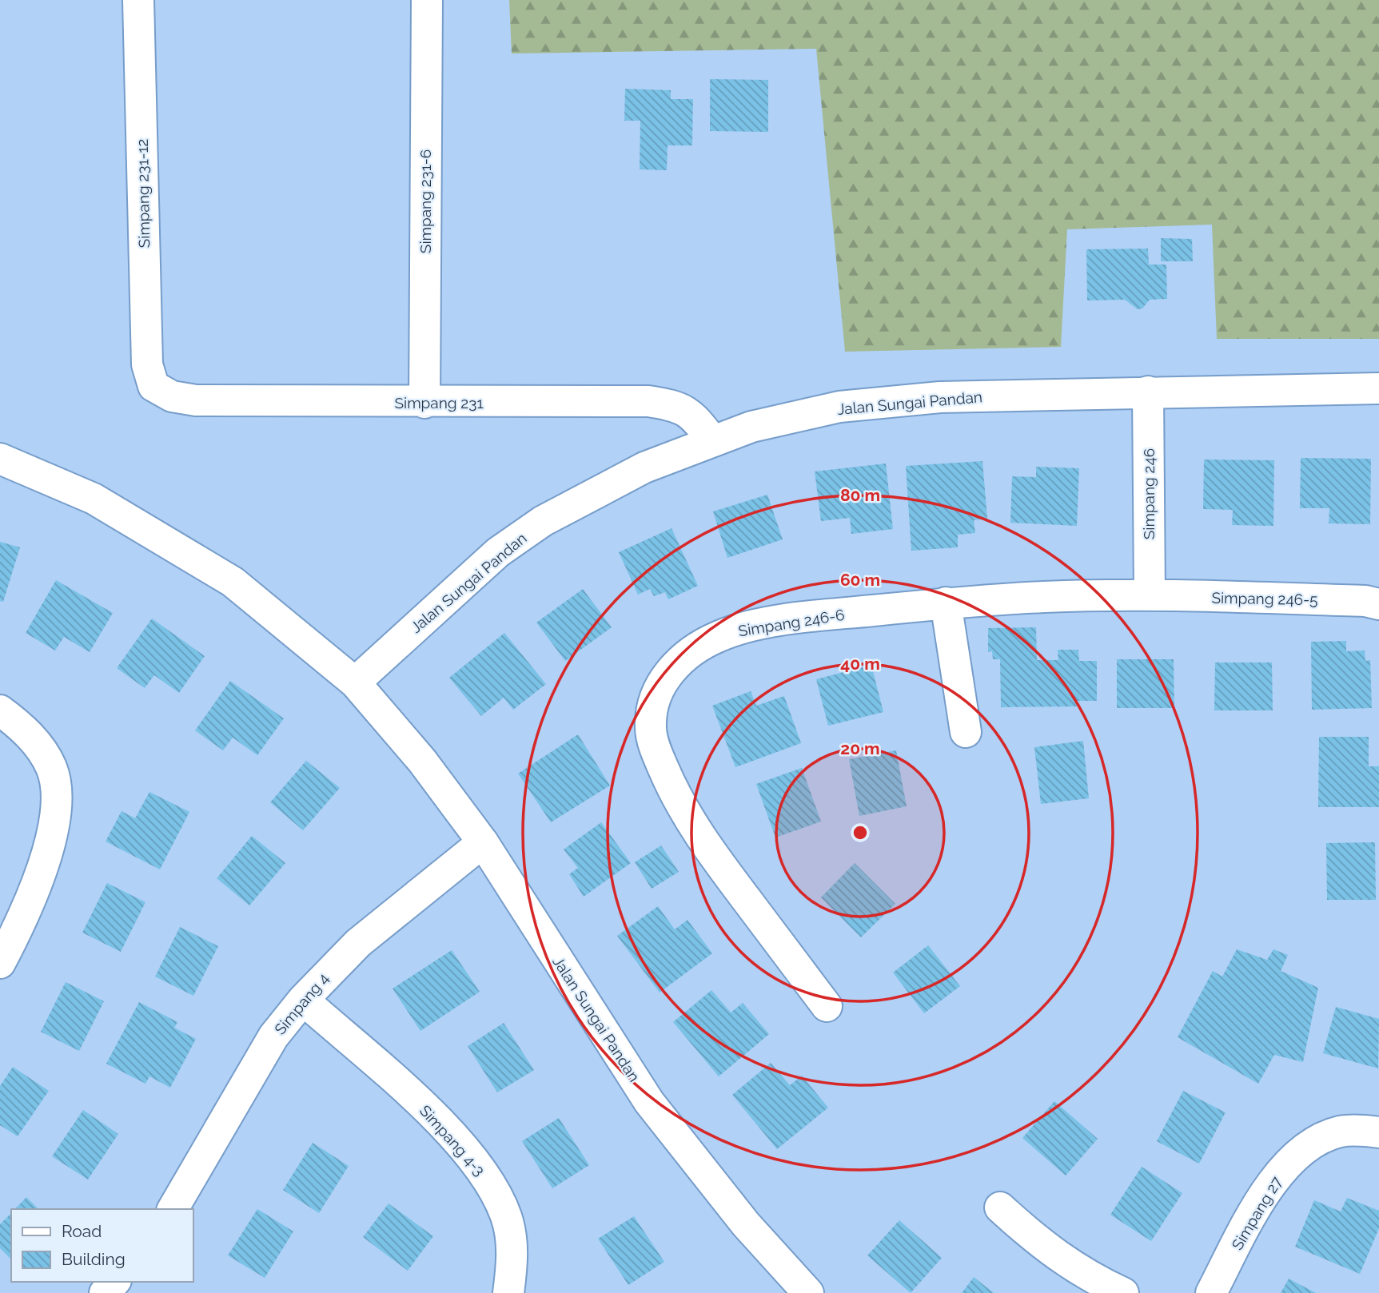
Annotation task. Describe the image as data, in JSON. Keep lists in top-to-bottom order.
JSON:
{
  "streets": {
    "street": [
      "Simpang 231-12",
      "Simpang 231-6",
      "Simpang 231",
      "Jalan Sungai Pandan",
      "Simpang 246",
      "Simpang 246-5",
      "Simpang 246-6",
      "Simpang 4",
      "Simpang 4-3",
      "Simpang 27"
    ]
  },
  "crossings": [
    ["Simpang 231-12", "Simpang 231"],
    ["Simpang 231-6", "Simpang 231"],
    ["Simpang 231", "Jalan Sungai Pandan"],
    ["Jalan Sungai Pandan", "Simpang 246"],
    ["Jalan Sungai Pandan", "Simpang 4"],
    ["Simpang 246", "Simpang 246-5"],
    ["Simpang 246", "Simpang 246-6"],
    ["Simpang 246-5", "Simpang 246-6"],
    ["Simpang 4", "Simpang 4-3"]
  ],
  "legend": ["Road", "Building"],
  "rings": [
    "80 m",
    "60 m",
    "40 m",
    "20 m"
  ]
}
